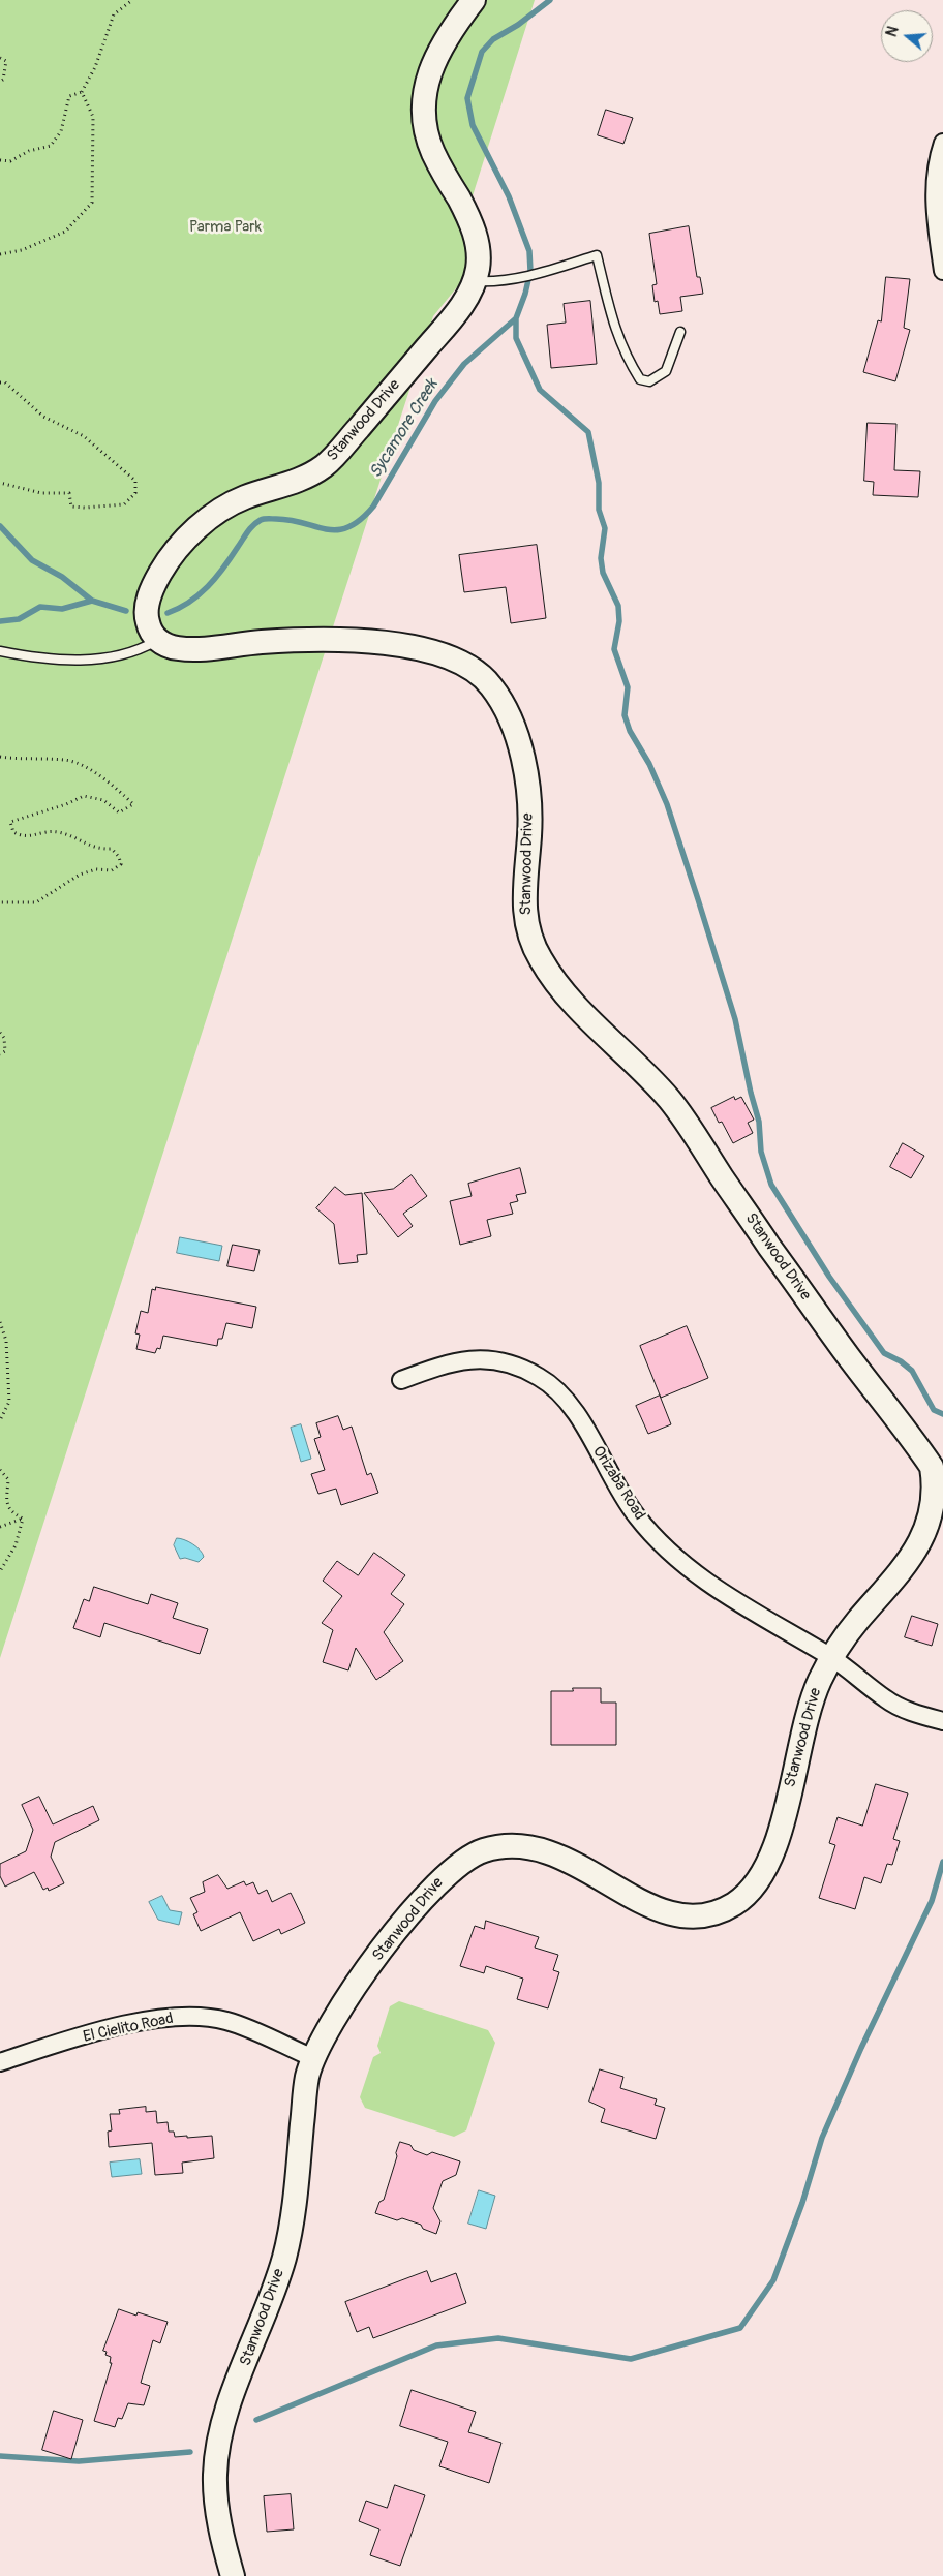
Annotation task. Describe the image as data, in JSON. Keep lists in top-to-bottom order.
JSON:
{
  "streets": {
    "main road": ["Stanwood Drive"],
    "street": ["Orizaba Road", "El Cielito Road"]
  },
  "crossings": [
    ["Stanwood Drive", "Orizaba Road"],
    ["Stanwood Drive", "El Cielito Road"]
  ],
  "water": ["Sycamore Creek"],
  "parks": ["Parma Park"],
  "north": "left"
}
